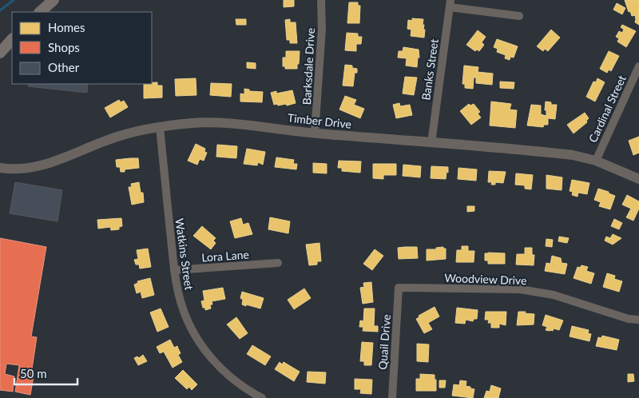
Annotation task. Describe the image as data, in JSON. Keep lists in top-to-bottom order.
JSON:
{
  "streets": {
    "street": [
      "Barksdale Drive",
      "Banks Street",
      "Cardinal Street",
      "Timber Drive",
      "Watkins Street",
      "Lora Lane",
      "Woodview Drive",
      "Quail Drive"
    ]
  },
  "crossings": [
    ["Barksdale Drive", "Timber Drive"],
    ["Banks Street", "Timber Drive"],
    ["Cardinal Street", "Timber Drive"],
    ["Timber Drive", "Watkins Street"],
    ["Watkins Street", "Lora Lane"],
    ["Woodview Drive", "Quail Drive"]
  ],
  "legend": ["Homes", "Shops", "Other"],
  "scale_bar": "50 m"
}
